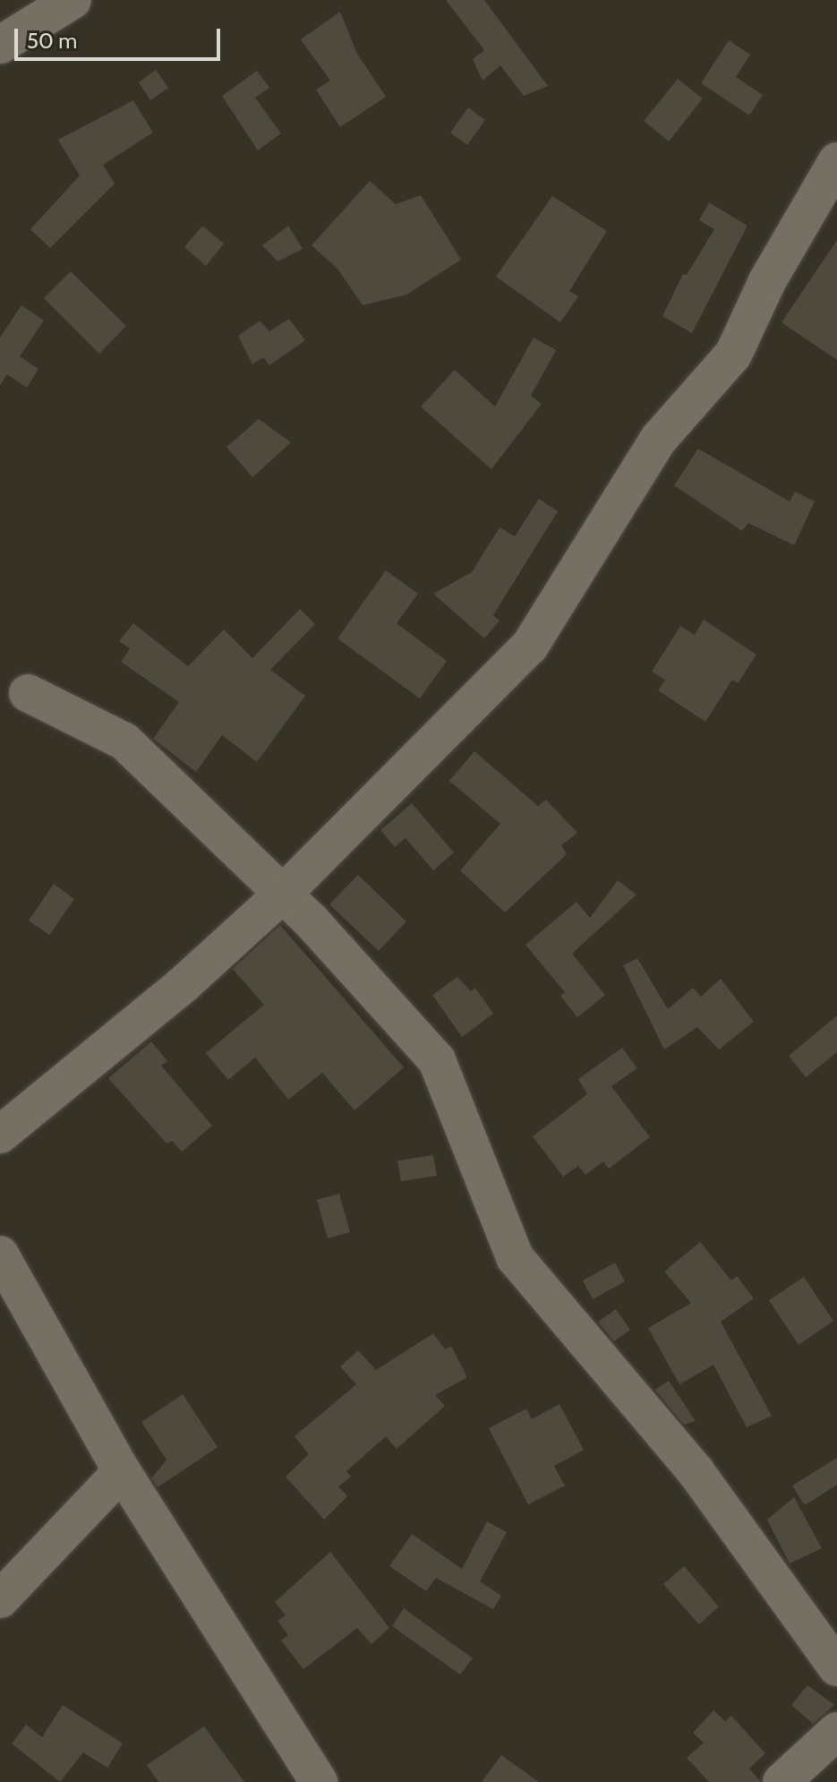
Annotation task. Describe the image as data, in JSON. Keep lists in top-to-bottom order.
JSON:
{
  "scale_bar": "50 m"
}
